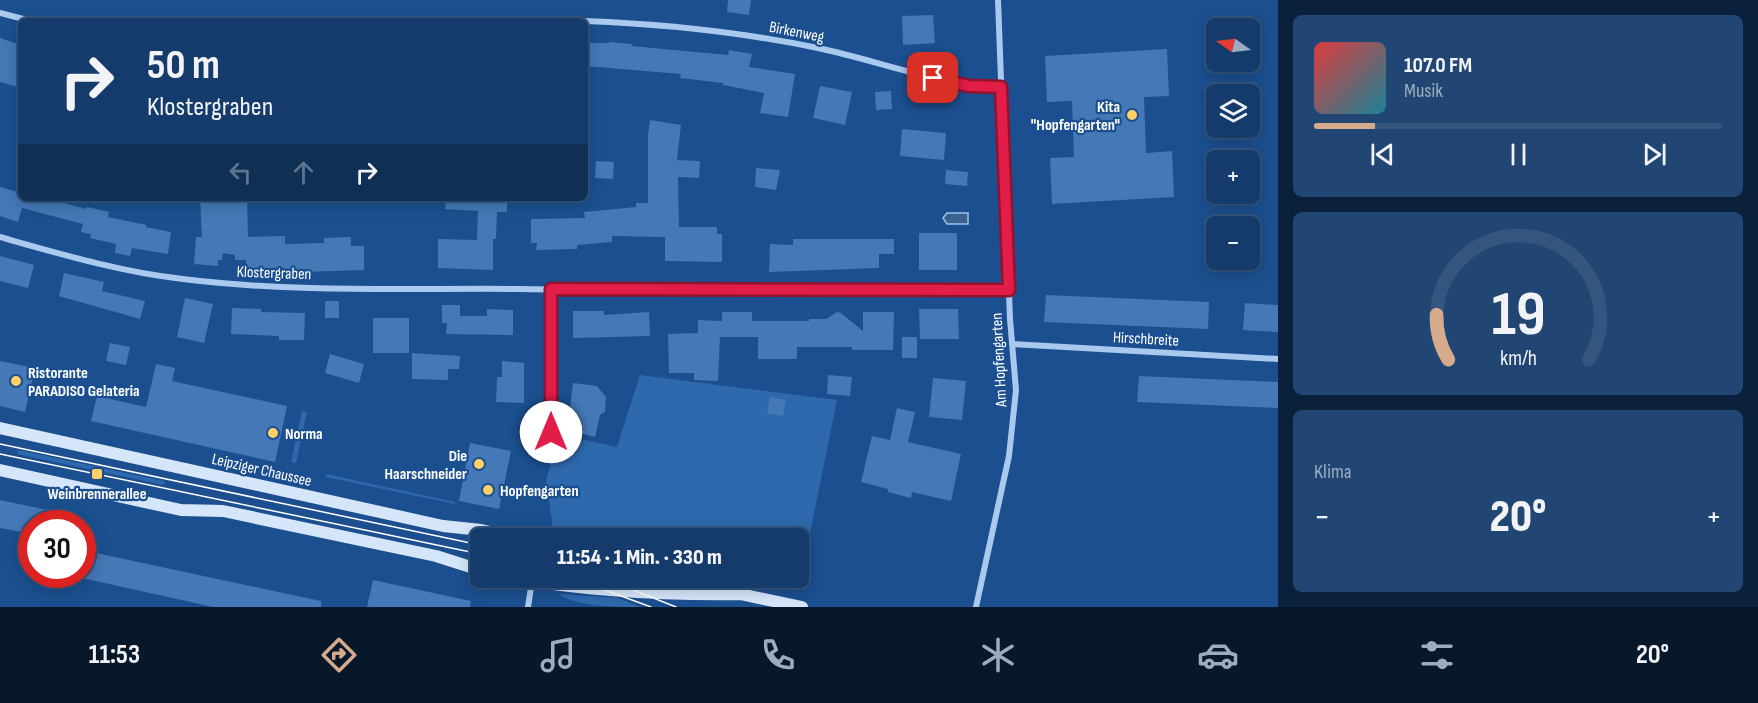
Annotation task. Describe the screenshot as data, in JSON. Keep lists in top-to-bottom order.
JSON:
{
  "streets": {
    "main road": ["Leipziger Chaussee"],
    "street": [
      "Birkenweg",
      "Klostergraben",
      "Hirschbreite",
      "Am Hopfengarten"
    ]
  },
  "crossings": [
    ["Birkenweg", "Am Hopfengarten"],
    ["Klostergraben", "Am Hopfengarten"],
    ["Hirschbreite", "Am Hopfengarten"]
  ],
  "places": {
    "other": [
      "Kita \"Hopfengarten\"",
      "Ristorante PARADISO Gelateria",
      "Norma",
      "Die Haarschneider",
      "Hopfengarten"
    ],
    "transit": ["Weinbrennerallee"]
  },
  "north": "left",
  "page": {
    "map_buttons": ["+", "−"],
    "turn": ["50 m", "Klostergraben"],
    "song": ["107.0 FM", "Musik"],
    "tile": "Klima",
    "heat": ["−", "20°", "+"],
    "limit": "30",
    "trip": "11:54 · 1 Min. · 330 m",
    "tabs": ["11:53", "20°"],
    "gauge": ["19", "km/h"]
  }
}
